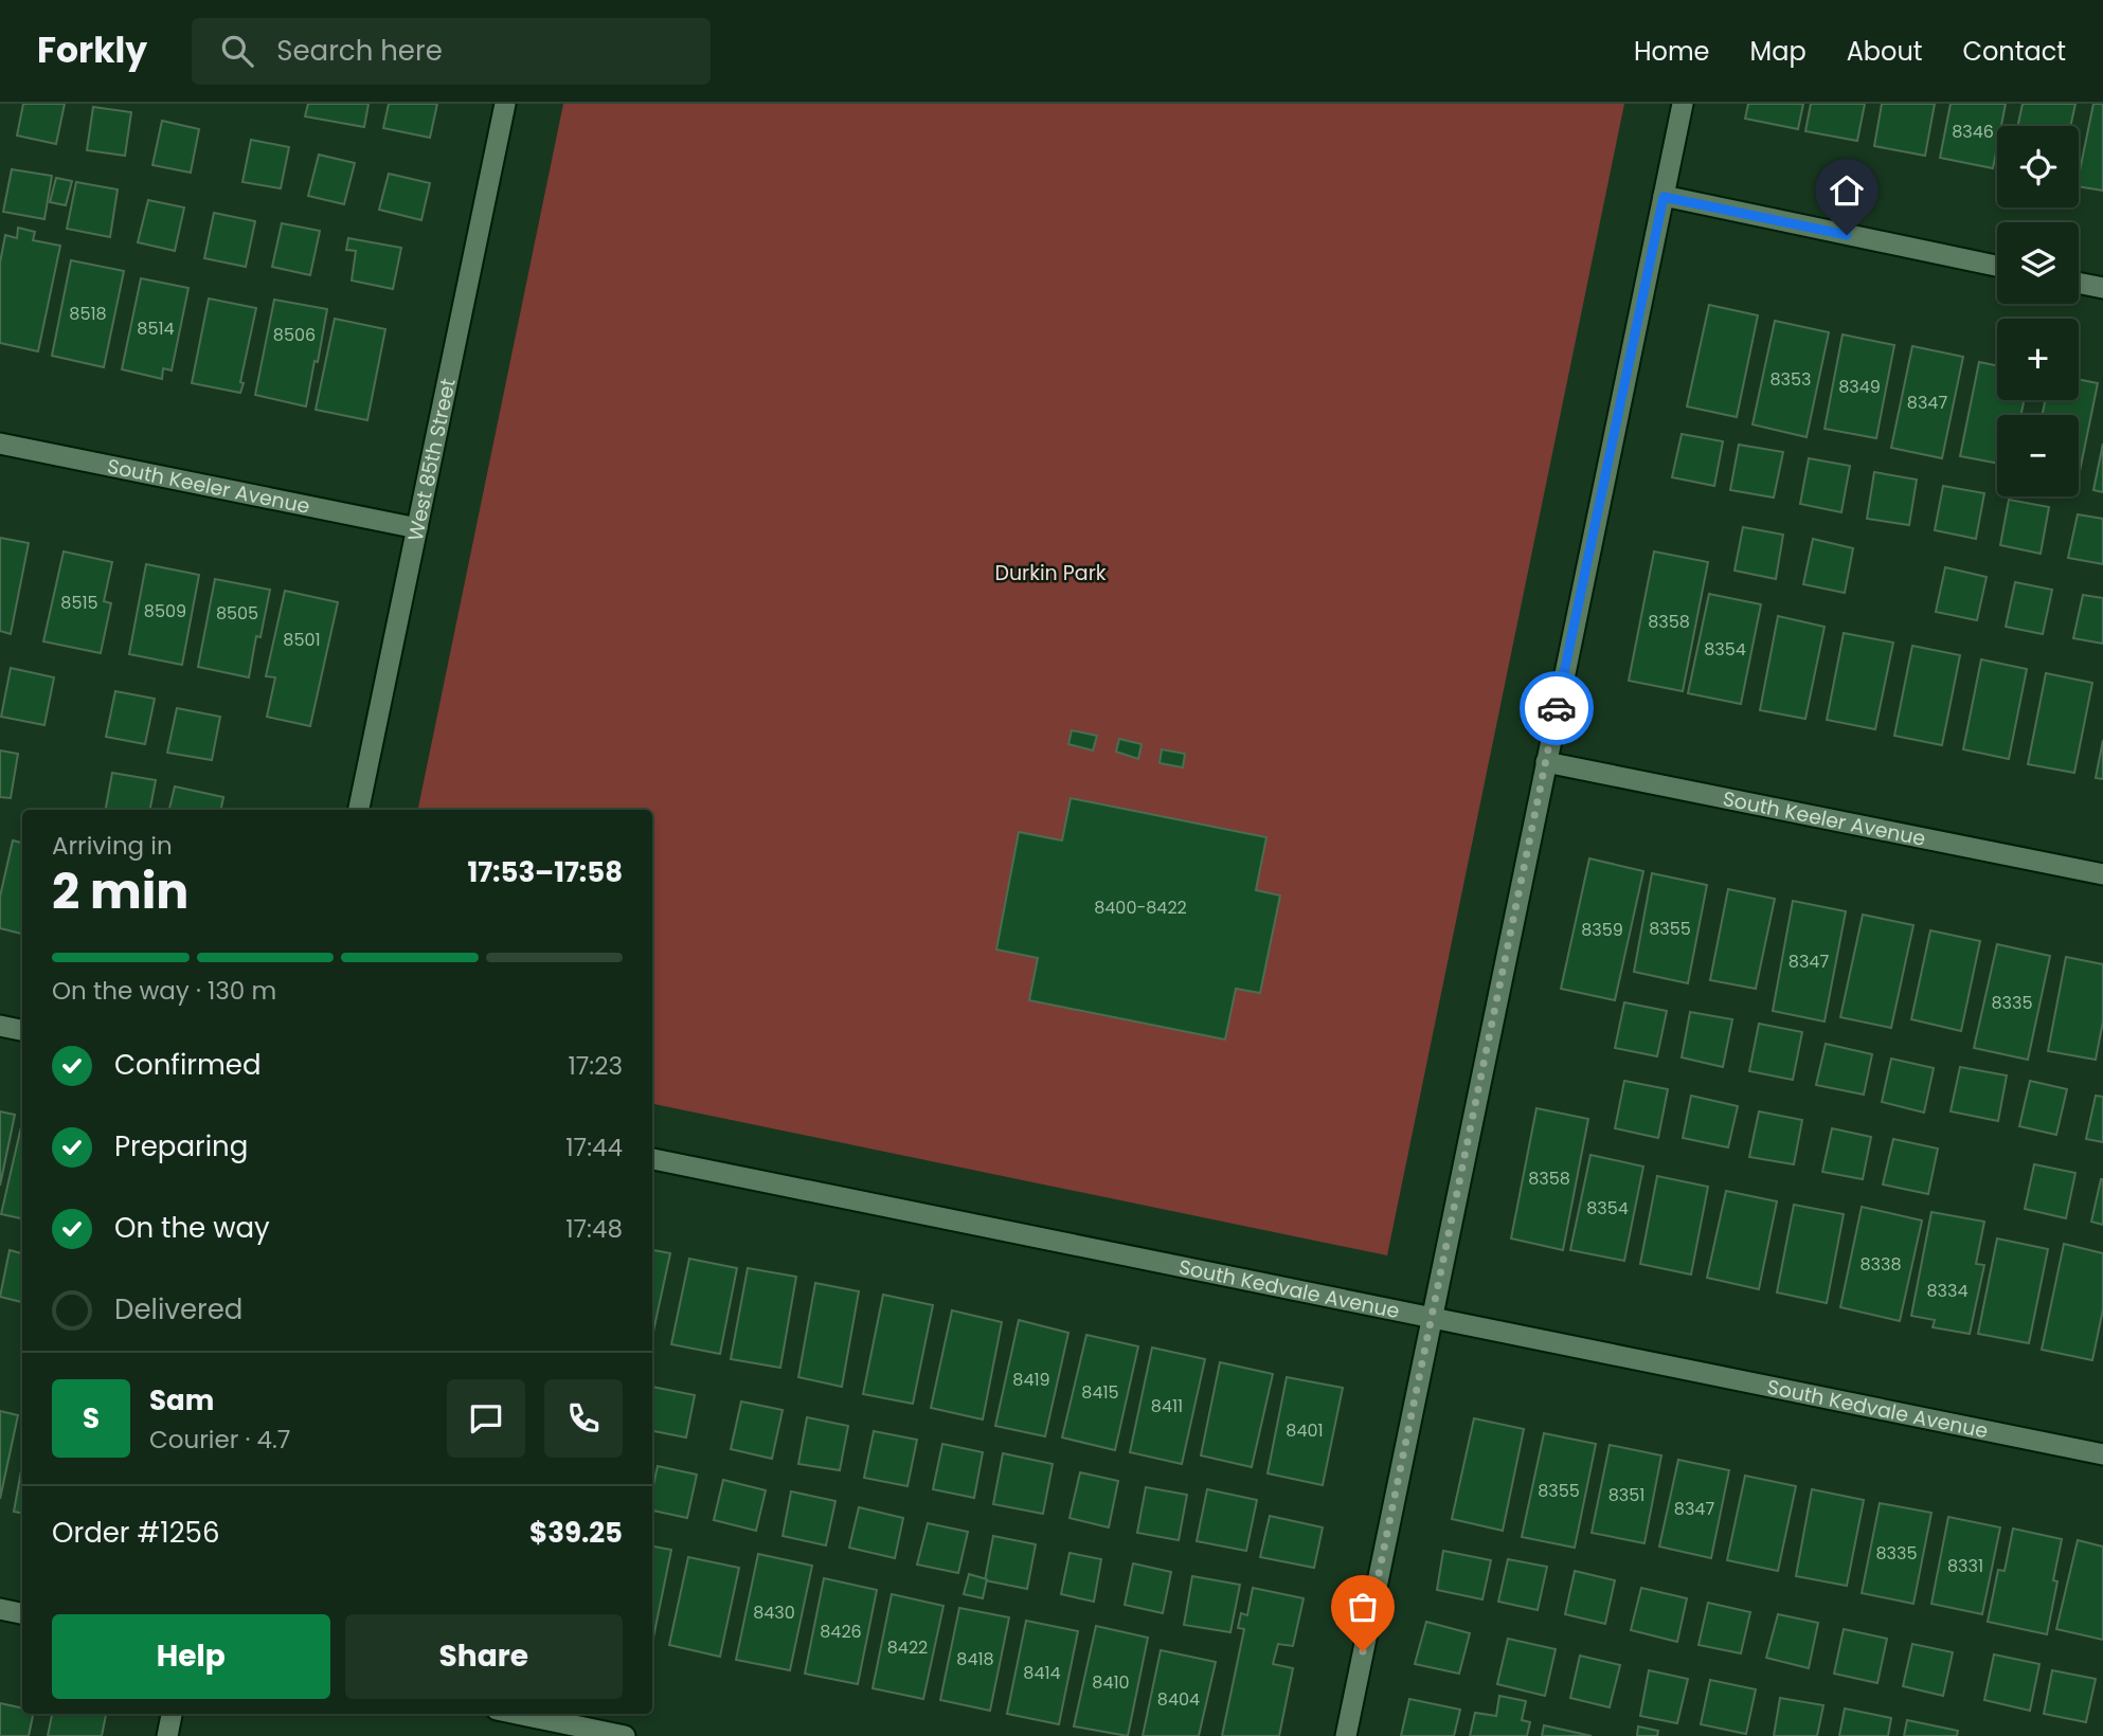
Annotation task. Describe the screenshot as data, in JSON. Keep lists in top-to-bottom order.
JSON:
{
  "streets": {
    "street": ["West 85th Street", "South Keeler Avenue", "South Kedvale Avenue"]
  },
  "crossings": [
    ["West 85th Street", "South Keeler Avenue"]
  ],
  "parks": ["Durkin Park"],
  "house_numbers": [
    "8346",
    "8518",
    "8514",
    "8506",
    "8353",
    "8349",
    "8347",
    "8515",
    "8509",
    "8505",
    "8358",
    "8501",
    "8354",
    "8400-8422",
    "8355",
    "8359",
    "8347",
    "8335",
    "8358",
    "8354",
    "8338",
    "8334",
    "8419",
    "8415",
    "8411",
    "8401",
    "8355",
    "8351",
    "8347",
    "8335",
    "8331",
    "8430",
    "8426",
    "8422",
    "8418",
    "8414",
    "8410",
    "8404"
  ],
  "page": {
    "header": "Forkly",
    "search": "Search here",
    "nav": [
      "Home",
      "Map",
      "About",
      "Contact"
    ],
    "map_buttons": ["+", "−"],
    "heading": ["2 min", "Arriving in", "17:53–17:58"],
    "panel": [
      "Sam",
      "Courier · 4.7",
      "Order #1256",
      "$39.25"
    ],
    "bar": "On the way · 130 m",
    "list": [
      ["Confirmed", "17:23"],
      ["Preparing", "17:44"],
      ["On the way", "17:48"],
      "Delivered"
    ],
    "round": "S",
    "buttons": ["Help", "Share"]
  }
}
